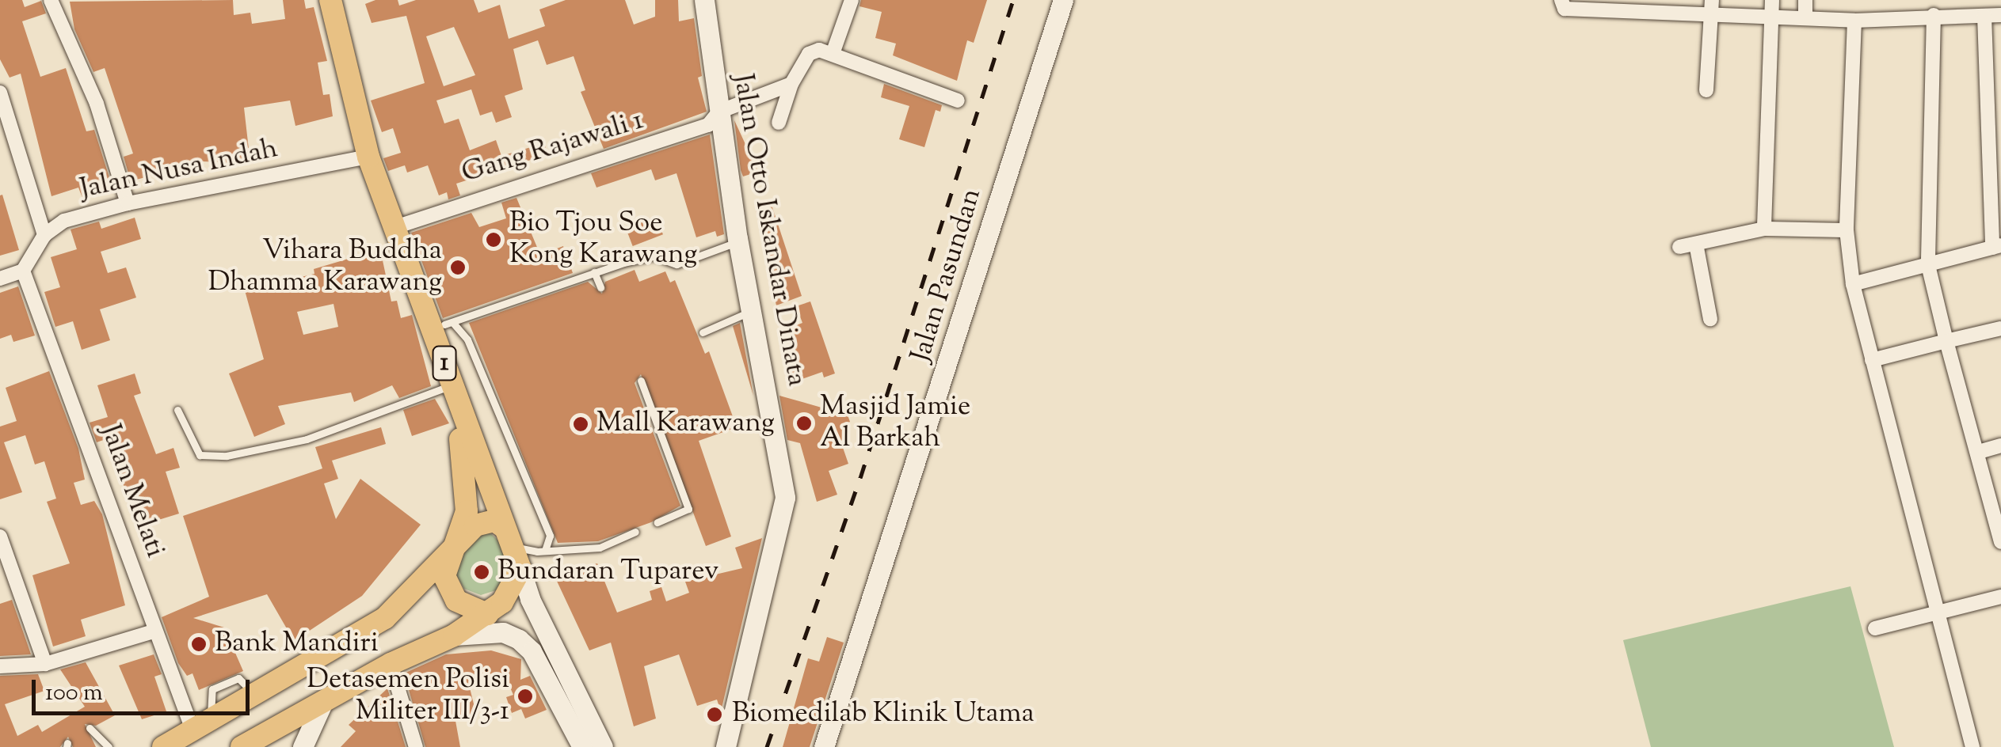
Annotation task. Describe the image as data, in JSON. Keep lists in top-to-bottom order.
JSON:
{
  "streets": {
    "main road": ["1"],
    "street": [
      "Gang Rajawali 1",
      "Jalan Nusa Indah",
      "Jalan Otto Iskandar Dinata",
      "Jalan Pasundan",
      "Jalan Melati"
    ]
  },
  "crossings": [
    ["Gang Rajawali 1", "Jalan Otto Iskandar Dinata"],
    ["Gang Rajawali 1", "1"],
    ["Jalan Nusa Indah", "1"]
  ],
  "places": [
    "Bio Tjou Soe Kong Karawang",
    "Vihara Buddha Dhamma Karawang",
    "Masjid Jamie Al Barkah",
    "Mall Karawang",
    "Bundaran Tuparev",
    "Bank Mandiri",
    "Detasemen Polisi Militer III/3-1",
    "Biomedilab Klinik Utama"
  ],
  "scale_bar": "100 m"
}
